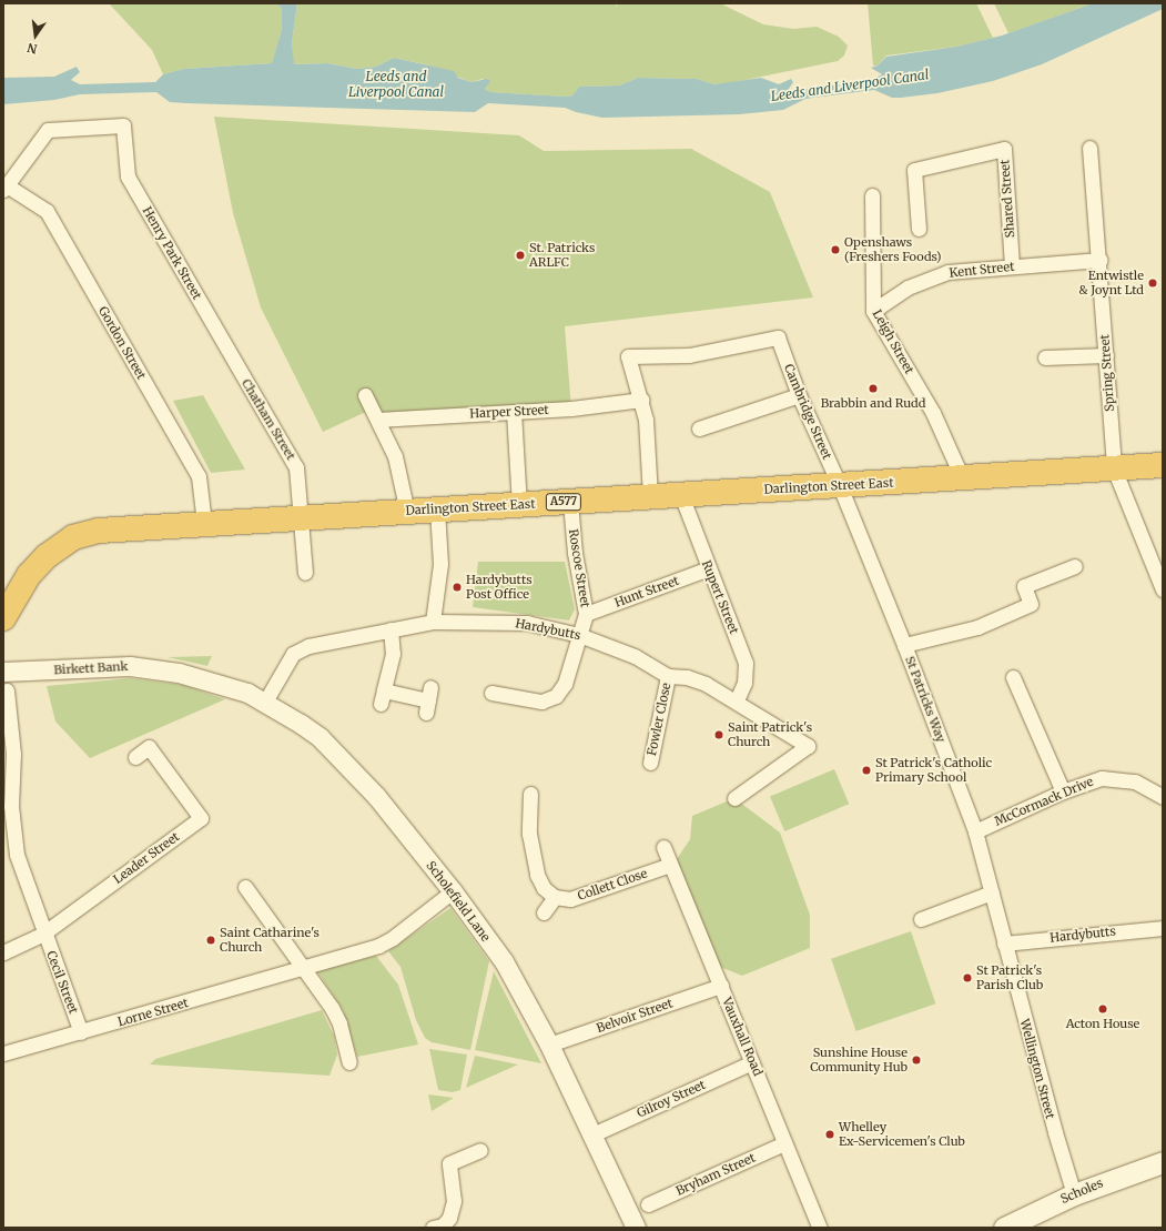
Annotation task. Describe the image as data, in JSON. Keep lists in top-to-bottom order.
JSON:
{
  "streets": {
    "highway": ["Darlington Street East", "A577"],
    "main road": ["Scholes"],
    "street": [
      "Shared Street",
      "Henry Park Street",
      "Kent Street",
      "Leigh Street",
      "Gordon Street",
      "Spring Street",
      "Harper Street",
      "Cambridge Street",
      "Chatham Street",
      "Roscoe Street",
      "Hunt Street",
      "Rupert Street",
      "Hardybutts",
      "Birkett Bank",
      "St Patricks Way",
      "Fowler Close",
      "McCormack Drive",
      "Leader Street",
      "Collett Close",
      "Scholefield Lane",
      "Cecil Street",
      "Lorne Street",
      "Belvoir Street",
      "Vauxhall Road",
      "Wellington Street",
      "Gilroy Street",
      "Bryham Street"
    ]
  },
  "crossings": [
    ["Shared Street", "Kent Street"],
    ["Henry Park Street", "Gordon Street"],
    ["Henry Park Street", "Chatham Street"],
    ["Kent Street", "Leigh Street"],
    ["Kent Street", "Spring Street"],
    ["Leigh Street", "Darlington Street East"],
    ["Gordon Street", "Darlington Street East"],
    ["Spring Street", "Darlington Street East"],
    ["Harper Street", "Cambridge Street"],
    ["Cambridge Street", "Darlington Street East"],
    ["Cambridge Street", "St Patricks Way"],
    ["Chatham Street", "Darlington Street East"],
    ["Darlington Street East", "Roscoe Street"],
    ["Darlington Street East", "Rupert Street"],
    ["Darlington Street East", "St Patricks Way"],
    ["Roscoe Street", "Hunt Street"],
    ["Roscoe Street", "Hardybutts"],
    ["Hunt Street", "Rupert Street"],
    ["Rupert Street", "Hardybutts"],
    ["Hardybutts", "St Patricks Way"],
    ["Hardybutts", "Fowler Close"],
    ["Hardybutts", "Scholefield Lane"],
    ["Hardybutts", "Wellington Street"],
    ["Birkett Bank", "Scholefield Lane"],
    ["St Patricks Way", "McCormack Drive"],
    ["St Patricks Way", "Wellington Street"],
    ["Leader Street", "Cecil Street"],
    ["Collett Close", "Vauxhall Road"],
    ["Scholefield Lane", "Lorne Street"],
    ["Scholefield Lane", "Belvoir Street"],
    ["Scholefield Lane", "Gilroy Street"],
    ["Cecil Street", "Lorne Street"],
    ["Belvoir Street", "Vauxhall Road"],
    ["Vauxhall Road", "Gilroy Street"],
    ["Vauxhall Road", "Bryham Street"],
    ["Wellington Street", "Scholes"]
  ],
  "water": ["Leeds and Liverpool Canal"],
  "places": [
    "Openshaws (Freshers Foods)",
    "St. Patricks ARLFC",
    "Entwistle & Joynt Ltd",
    "Brabbin and Rudd",
    "Hardybutts Post Office",
    "Saint Patrick's Church",
    "St Patrick's Catholic Primary School",
    "Saint Catharine's Church",
    "St Patrick's Parish Club",
    "Acton House",
    "Sunshine House Community Hub",
    "Whelley Ex-Servicemen's Club"
  ],
  "north": "bottom"
}
